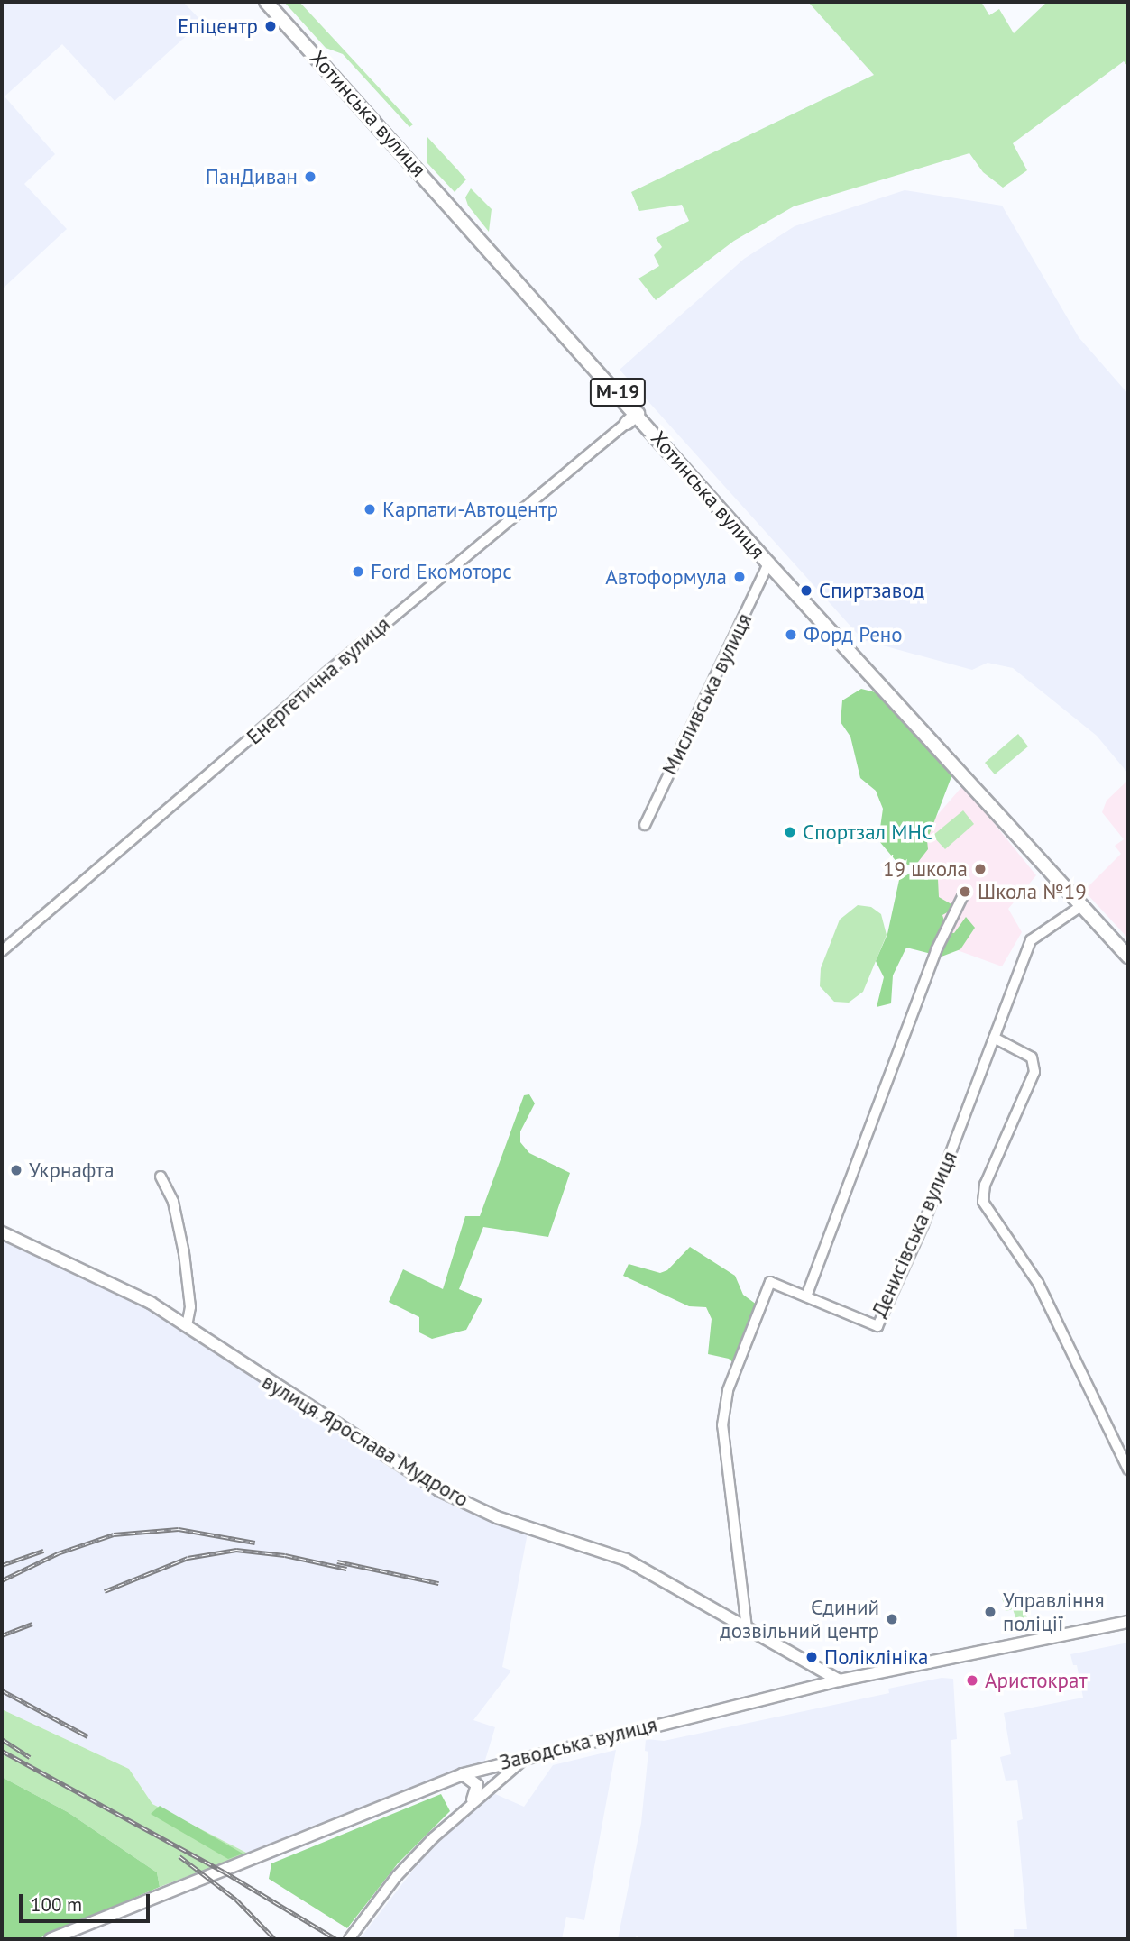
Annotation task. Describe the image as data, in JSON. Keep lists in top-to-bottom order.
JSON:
{
  "streets": {
    "highway": ["Хотинська вулиця", "М-19", "Енергетична вулиця"],
    "main road": ["вулиця Ярослава Мудрого", "Заводська вулиця"],
    "street": ["Мисливська вулиця", "Денисівська вулиця"]
  },
  "crossings": [
    ["Хотинська вулиця", "Енергетична вулиця"],
    ["Хотинська вулиця", "Мисливська вулиця"],
    ["Хотинська вулиця", "Денисівська вулиця"],
    ["Денисівська вулиця", "вулиця Ярослава Мудрого"],
    ["вулиця Ярослава Мудрого", "Заводська вулиця"]
  ],
  "places": [
    "Епіцентр",
    "ПанДиван",
    "Карпати-Автоцентр",
    "Ford Екомоторс",
    "Автоформула",
    "Спиртзавод",
    "Форд Рено",
    "Спортзал МНС",
    "19 школа",
    "Школа №19",
    "Укрнафта",
    "Управління поліції",
    "Єдиний дозвільний центр",
    "Поліклініка",
    "Аристократ"
  ],
  "scale_bar": "100 m"
}
